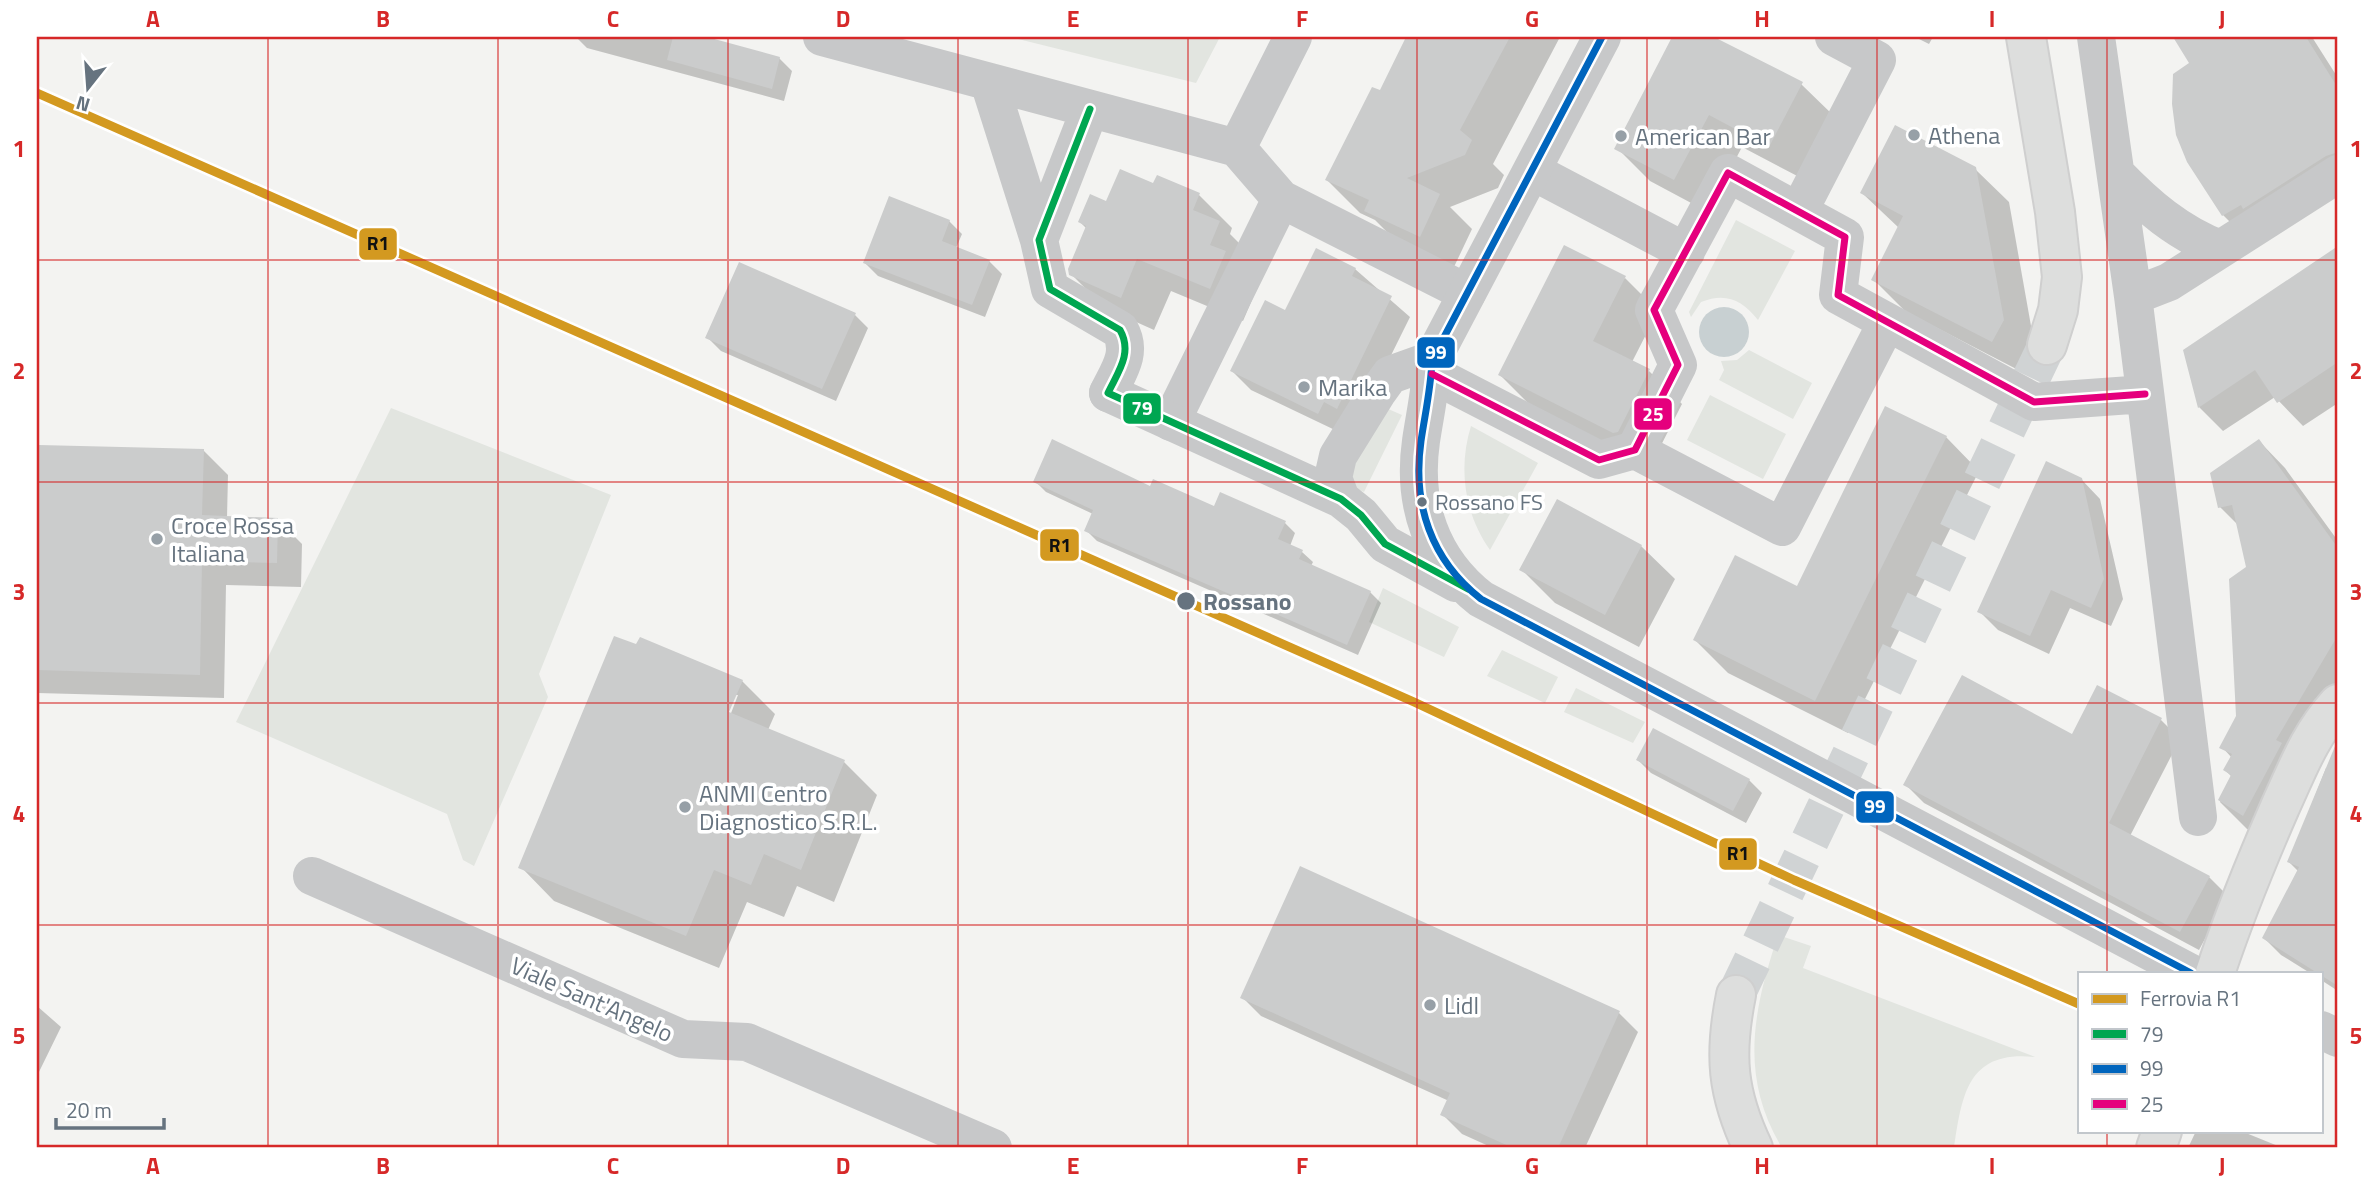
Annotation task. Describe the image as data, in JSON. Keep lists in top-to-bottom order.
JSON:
{
  "streets": {
    "street": ["Viale Sant'Angelo"]
  },
  "places": [
    "Athena",
    "American Bar",
    "Marika",
    "Rossano FS",
    "Croce Rossa Italiana",
    "Rossano",
    "ANMI Centro Diagnostico S.R.L.",
    "Lidl"
  ],
  "lines": [
    "transit line 99",
    "rail line R1",
    "transit line 79",
    "transit line 25"
  ],
  "legend": [
    "Ferrovia R1",
    "79",
    "99",
    "25"
  ],
  "scale_bar": "20 m",
  "north": "bottom",
  "grid": {
    "columns": [
      "A",
      "B",
      "C",
      "D",
      "E",
      "F",
      "G",
      "H",
      "I",
      "J"
    ],
    "rows": [
      "1",
      "2",
      "3",
      "4",
      "5"
    ]
  }
}
